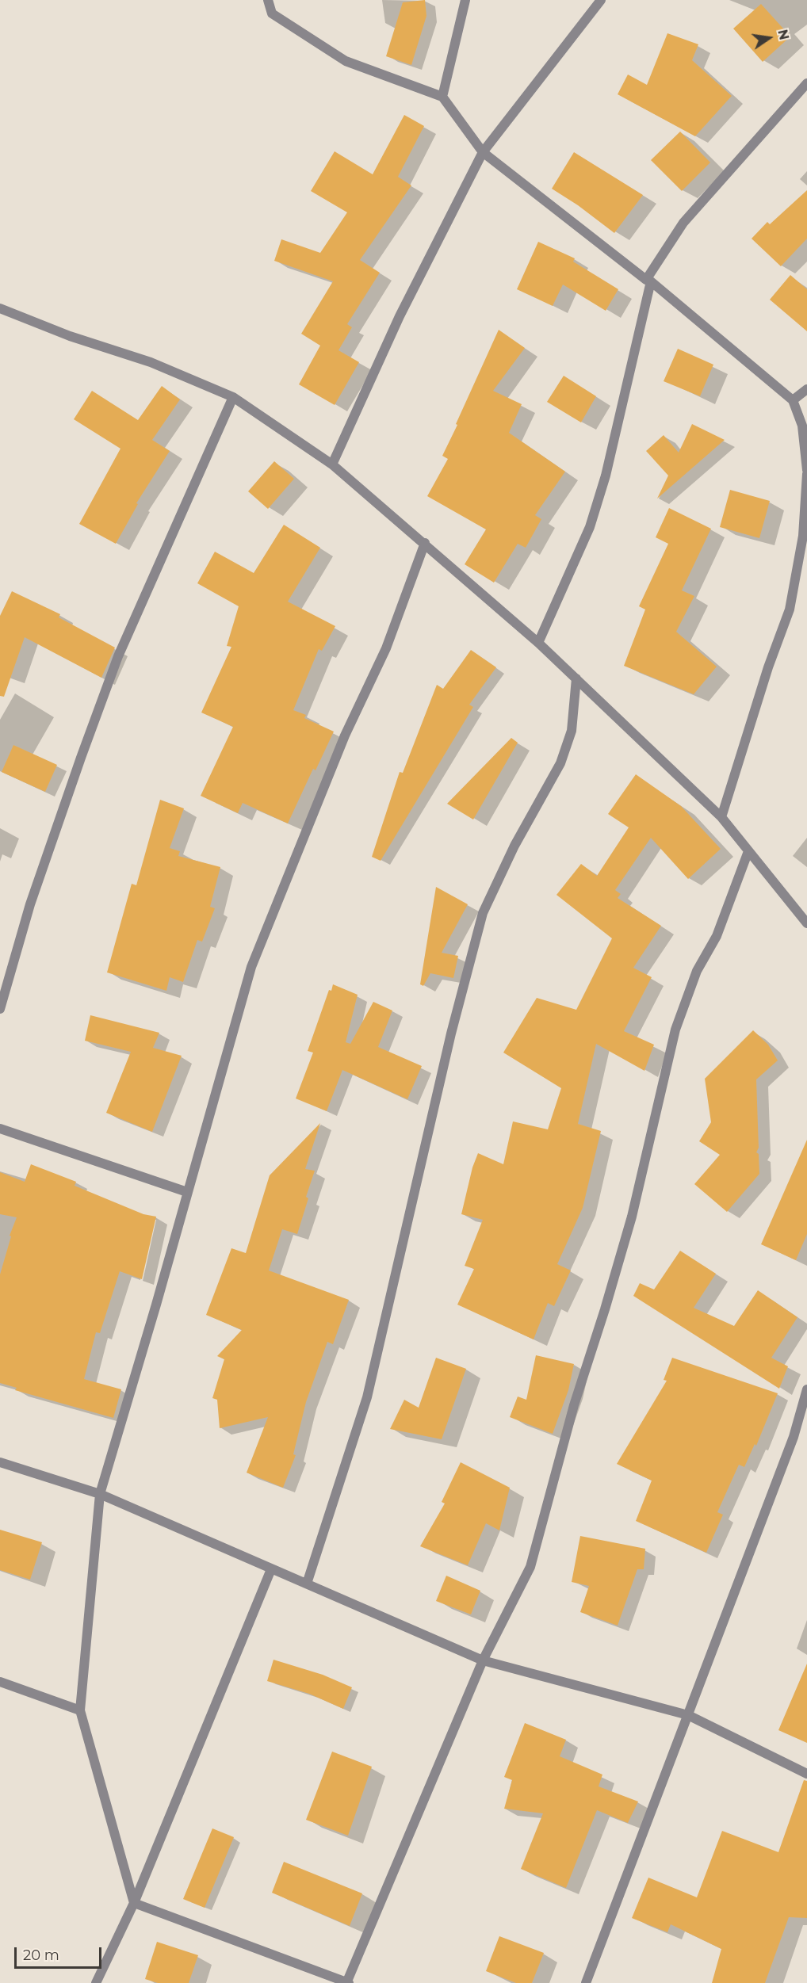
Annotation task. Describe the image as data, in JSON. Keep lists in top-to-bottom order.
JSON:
{
  "scale_bar": "20 m",
  "north": "right"
}
